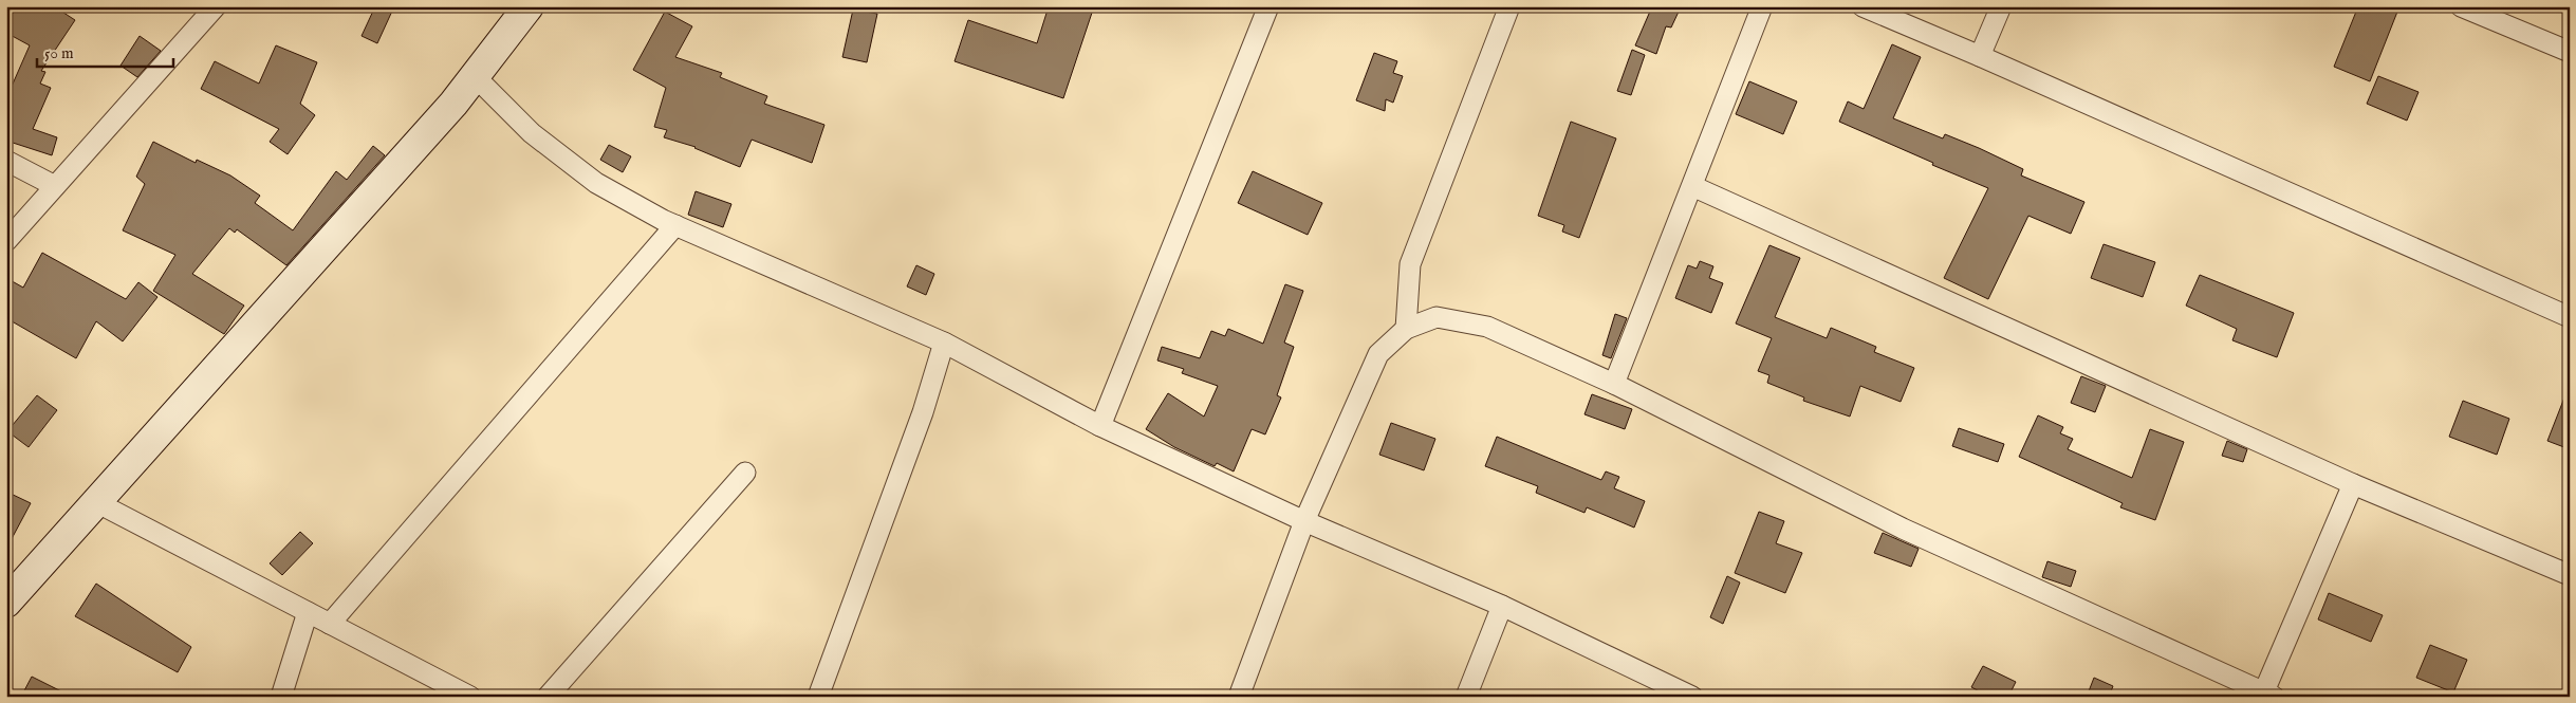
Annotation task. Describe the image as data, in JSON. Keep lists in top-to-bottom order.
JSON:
{
  "scale_bar": "50 m"
}
